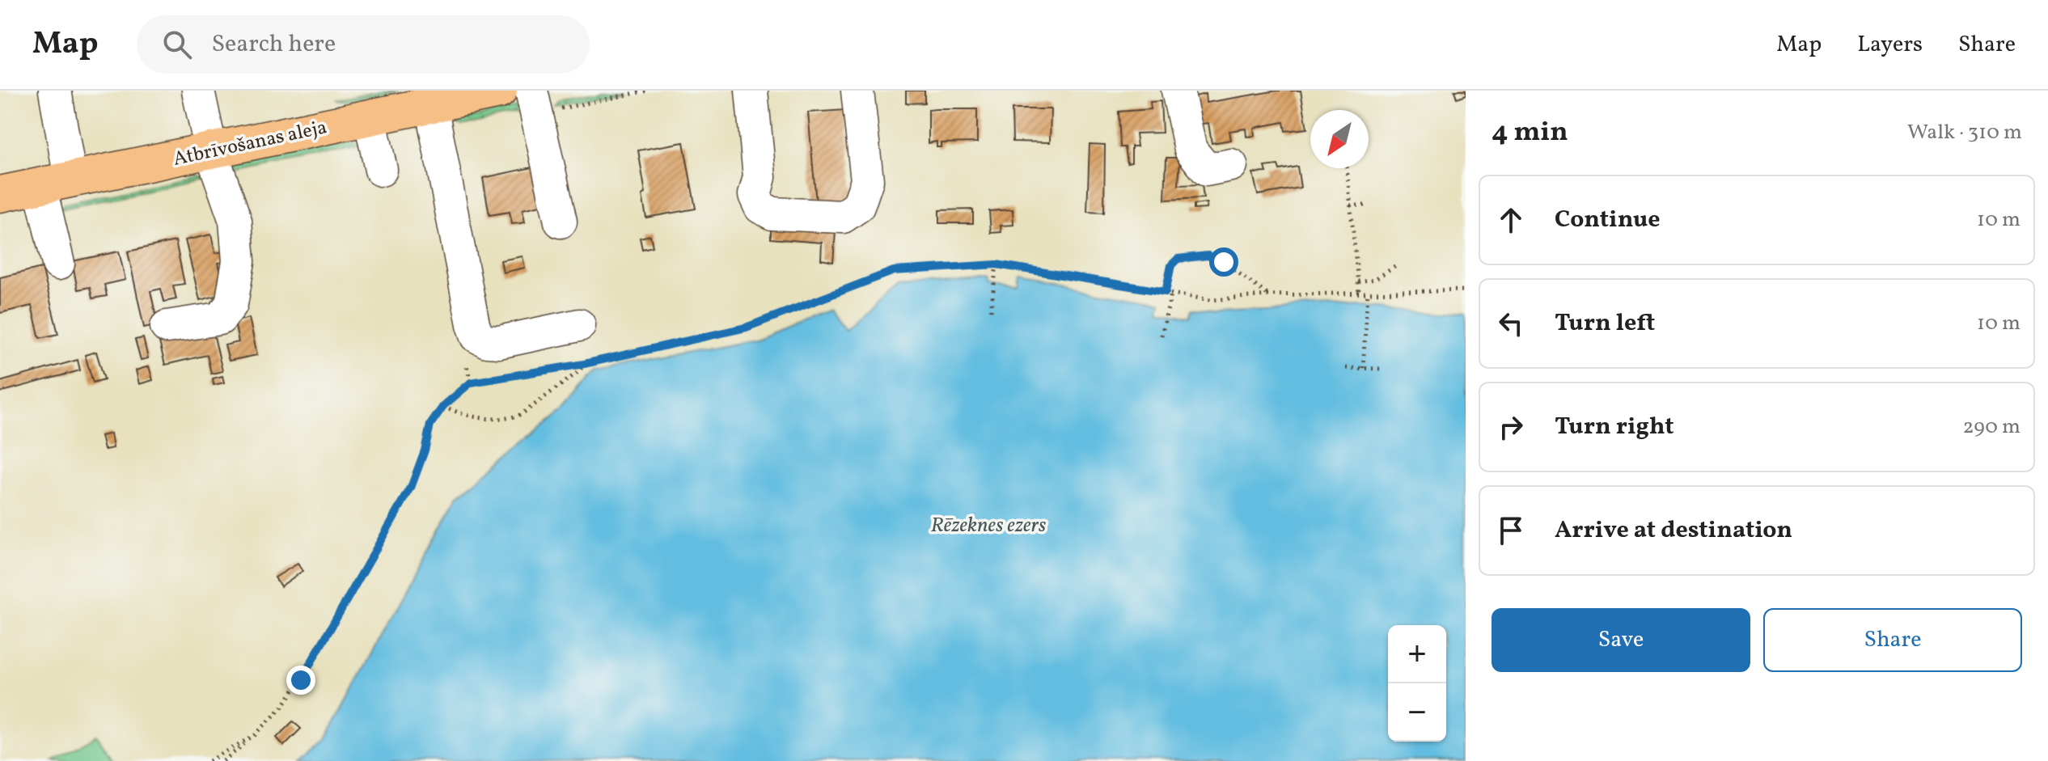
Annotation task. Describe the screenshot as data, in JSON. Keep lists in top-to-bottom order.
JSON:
{
  "streets": {
    "main road": ["Atbrīvošanas aleja"]
  },
  "water": ["Rēzeknes ezers"],
  "north": "bottom left",
  "page": {
    "header": "Map",
    "search": "Search here",
    "nav": ["Map", "Layers", "Share"],
    "heading": ["4 min", "Walk · 310 m"],
    "list": [
      ["Continue", "10 m"],
      ["Turn left", "10 m"],
      ["Turn right", "290 m"],
      "Arrive at destination"
    ],
    "buttons": ["Save", "Share"],
    "map_buttons": ["+", "−"]
  }
}
